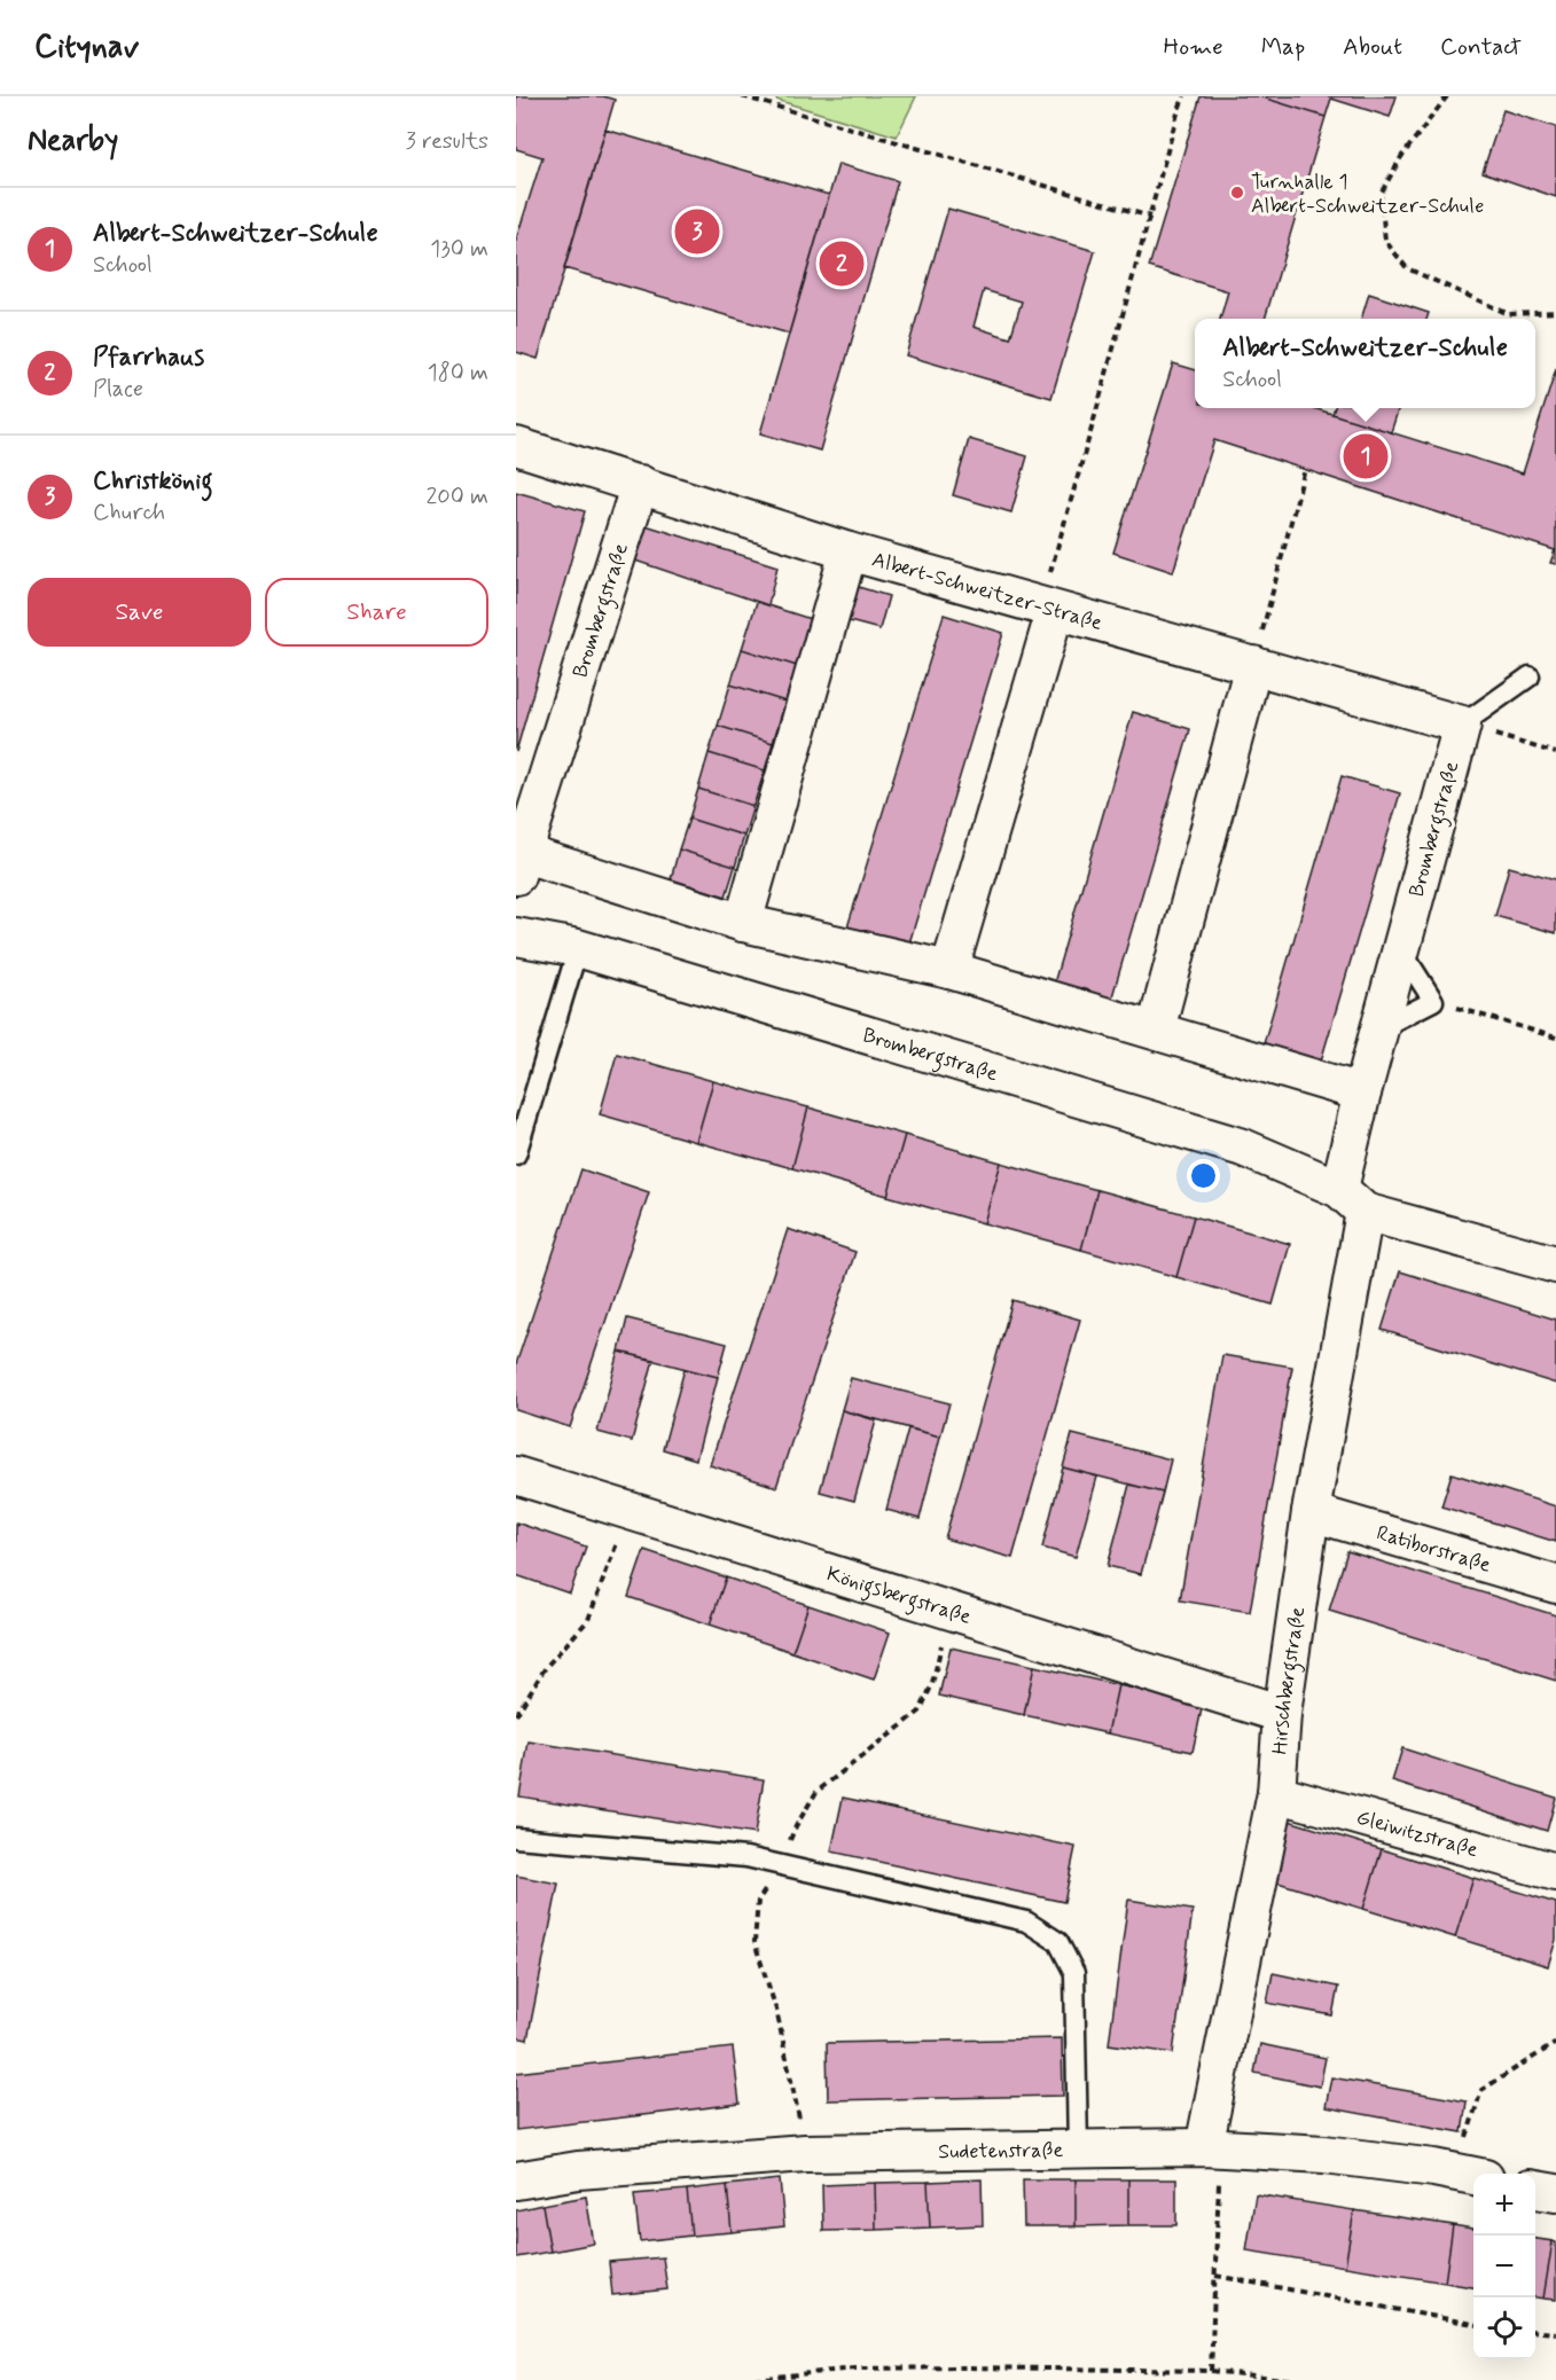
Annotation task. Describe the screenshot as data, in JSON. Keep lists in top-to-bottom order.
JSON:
{
  "streets": {
    "street": [
      "Albert-Schweitzer-Straße",
      "Brombergstraße",
      "Ratiborstraße",
      "Königsbergstraße",
      "Hirschbergstraße",
      "Gleiwitzstraße",
      "Sudetenstraße"
    ]
  },
  "crossings": [
    ["Albert-Schweitzer-Straße", "Brombergstraße"],
    ["Brombergstraße", "Hirschbergstraße"],
    ["Ratiborstraße", "Hirschbergstraße"],
    ["Königsbergstraße", "Hirschbergstraße"],
    ["Hirschbergstraße", "Gleiwitzstraße"],
    ["Hirschbergstraße", "Sudetenstraße"]
  ],
  "places": ["Turnhalle 1 Albert-Schweitzer-Schule"],
  "page": {
    "header": "Citynav",
    "nav": [
      "Home",
      "Map",
      "About",
      "Contact"
    ],
    "heading": ["Nearby", "3 results"],
    "list": [
      {
        "mark": "1",
        "name": "Albert-Schweitzer-Schule",
        "note": "School",
        "value": "130 m"
      },
      {
        "mark": "2",
        "name": "Pfarrhaus",
        "note": "Place",
        "value": "180 m"
      },
      {
        "mark": "3",
        "name": "Christkönig",
        "note": "Church",
        "value": "200 m"
      }
    ],
    "pins": ["3", "2", "1"],
    "popup": ["Albert-Schweitzer-Schule", "School"],
    "buttons": ["Save", "Share"],
    "map_buttons": ["+", "−"]
  }
}
